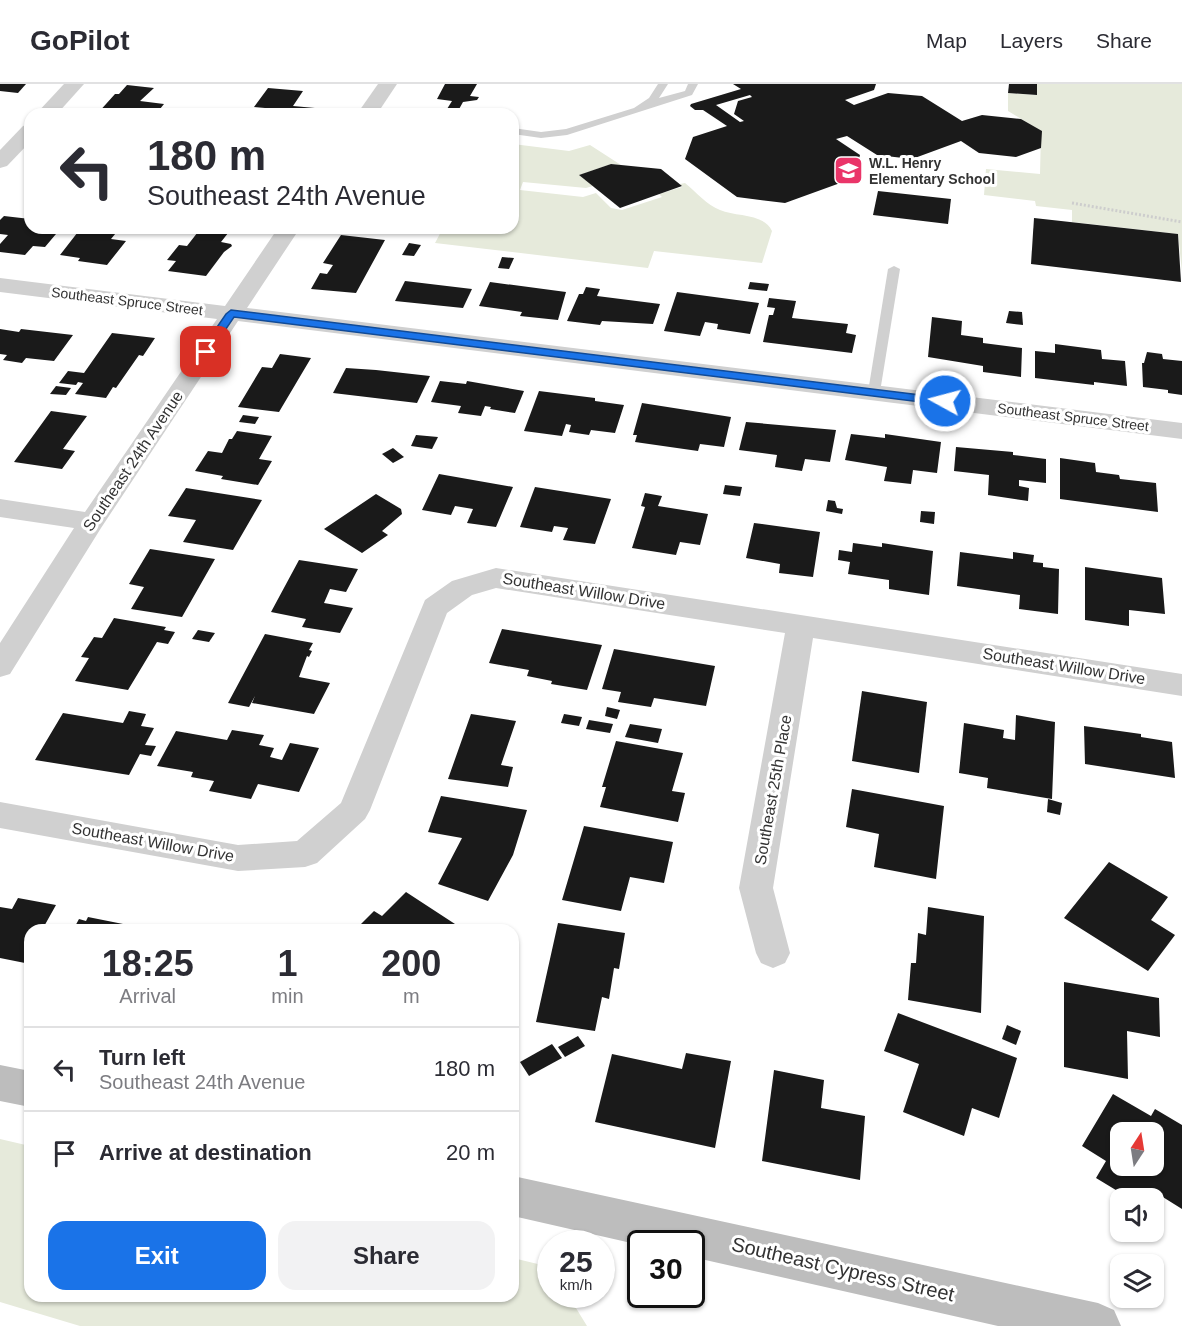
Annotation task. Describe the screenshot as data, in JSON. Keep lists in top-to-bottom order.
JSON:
{
  "streets": {
    "main road": ["Southeast Cypress Street"],
    "street": [
      "Southeast Spruce Street",
      "Southeast 24th Avenue",
      "Southeast Willow Drive",
      "Southeast 25th Place"
    ]
  },
  "crossings": [
    ["Southeast Spruce Street", "Southeast 24th Avenue"],
    ["Southeast Willow Drive", "Southeast 25th Place"]
  ],
  "places": {
    "school or university": ["W.L. Henry Elementary School"]
  },
  "north": "top",
  "page": {
    "header": "GoPilot",
    "nav": ["Map", "Layers", "Share"],
    "turn": ["180 m", "Southeast 24th Avenue"],
    "eta": [
      "18:25",
      "Arrival",
      "1",
      "min",
      "200",
      "m"
    ],
    "list": [
      {
        "name": "Turn left",
        "note": "Southeast 24th Avenue",
        "value": "180 m"
      },
      {
        "name": "Arrive at destination",
        "value": "20 m"
      }
    ],
    "buttons": ["Exit", "Share"],
    "speed": "25 km/h",
    "limit": "30"
  }
}
